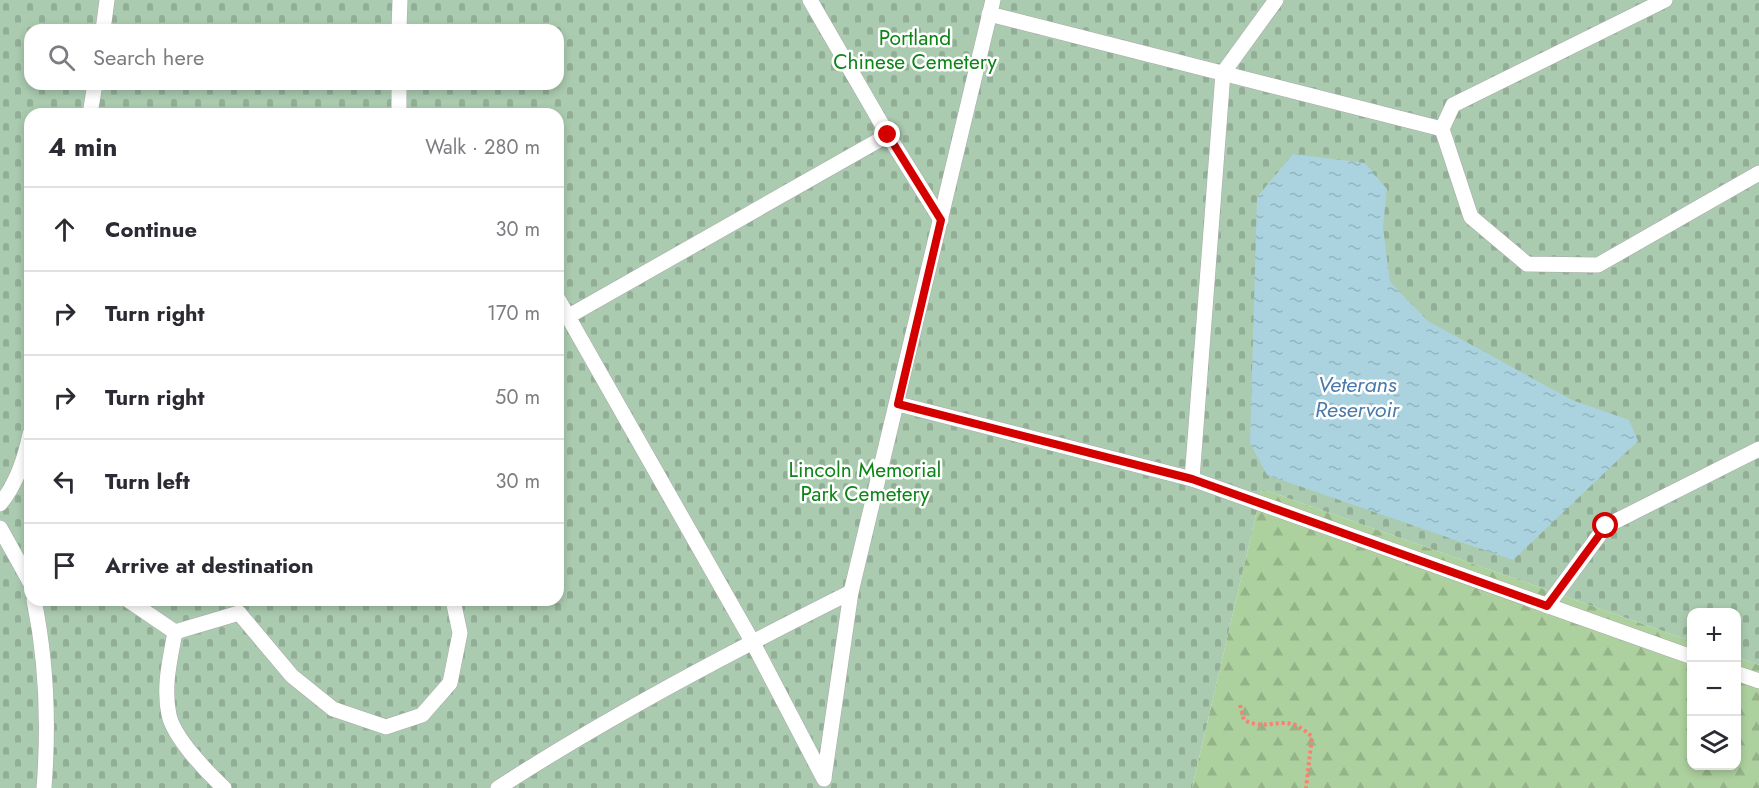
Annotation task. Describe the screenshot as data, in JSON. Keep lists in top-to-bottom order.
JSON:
{
  "water": ["Veterans Reservoir"],
  "parks": ["Portland Chinese Cemetery", "Lincoln Memorial Park Cemetery"],
  "page": {
    "search": "Search here",
    "heading": ["4 min", "Walk · 280 m"],
    "list": [
      ["Continue", "30 m"],
      ["Turn right", "170 m"],
      ["Turn right", "50 m"],
      ["Turn left", "30 m"],
      "Arrive at destination"
    ],
    "map_buttons": ["+", "−"]
  }
}
